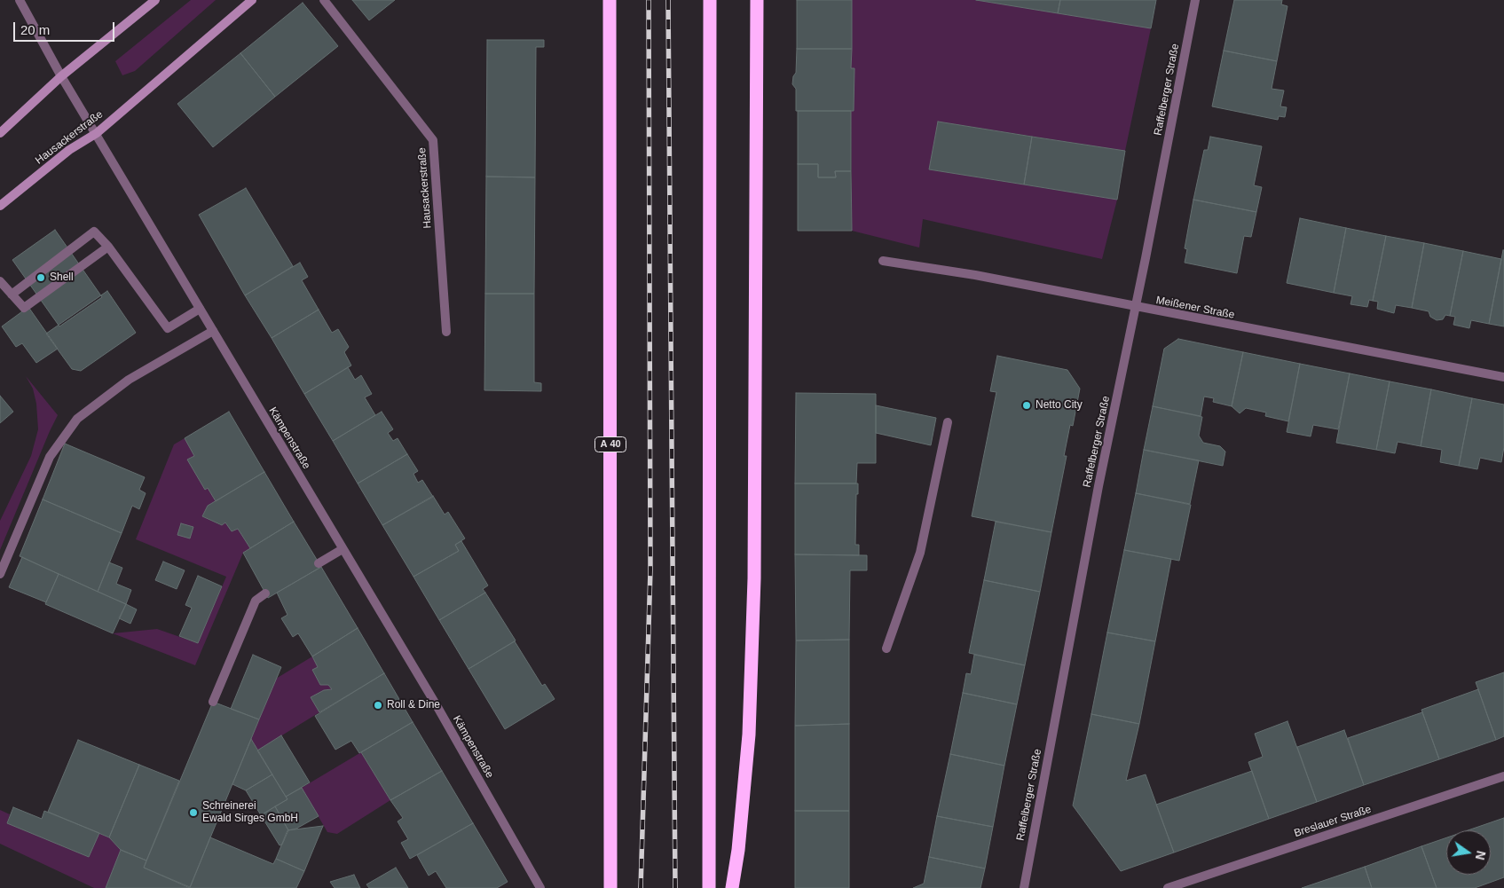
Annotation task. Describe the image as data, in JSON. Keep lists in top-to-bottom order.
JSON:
{
  "streets": {
    "highway": ["A 40"],
    "main road": ["Hausackerstraße"],
    "street": [
      "Raffelberger Straße",
      "Meißener Straße",
      "Kämpenstraße",
      "Breslauer Straße"
    ]
  },
  "crossings": [
    ["Raffelberger Straße", "Meißener Straße"],
    ["Hausackerstraße", "Kämpenstraße"]
  ],
  "places": [
    "Shell",
    "Netto City",
    "Roll & Dine",
    "Schreinerei Ewald Sirges GmbH"
  ],
  "scale_bar": "20 m",
  "north": "right"
}
